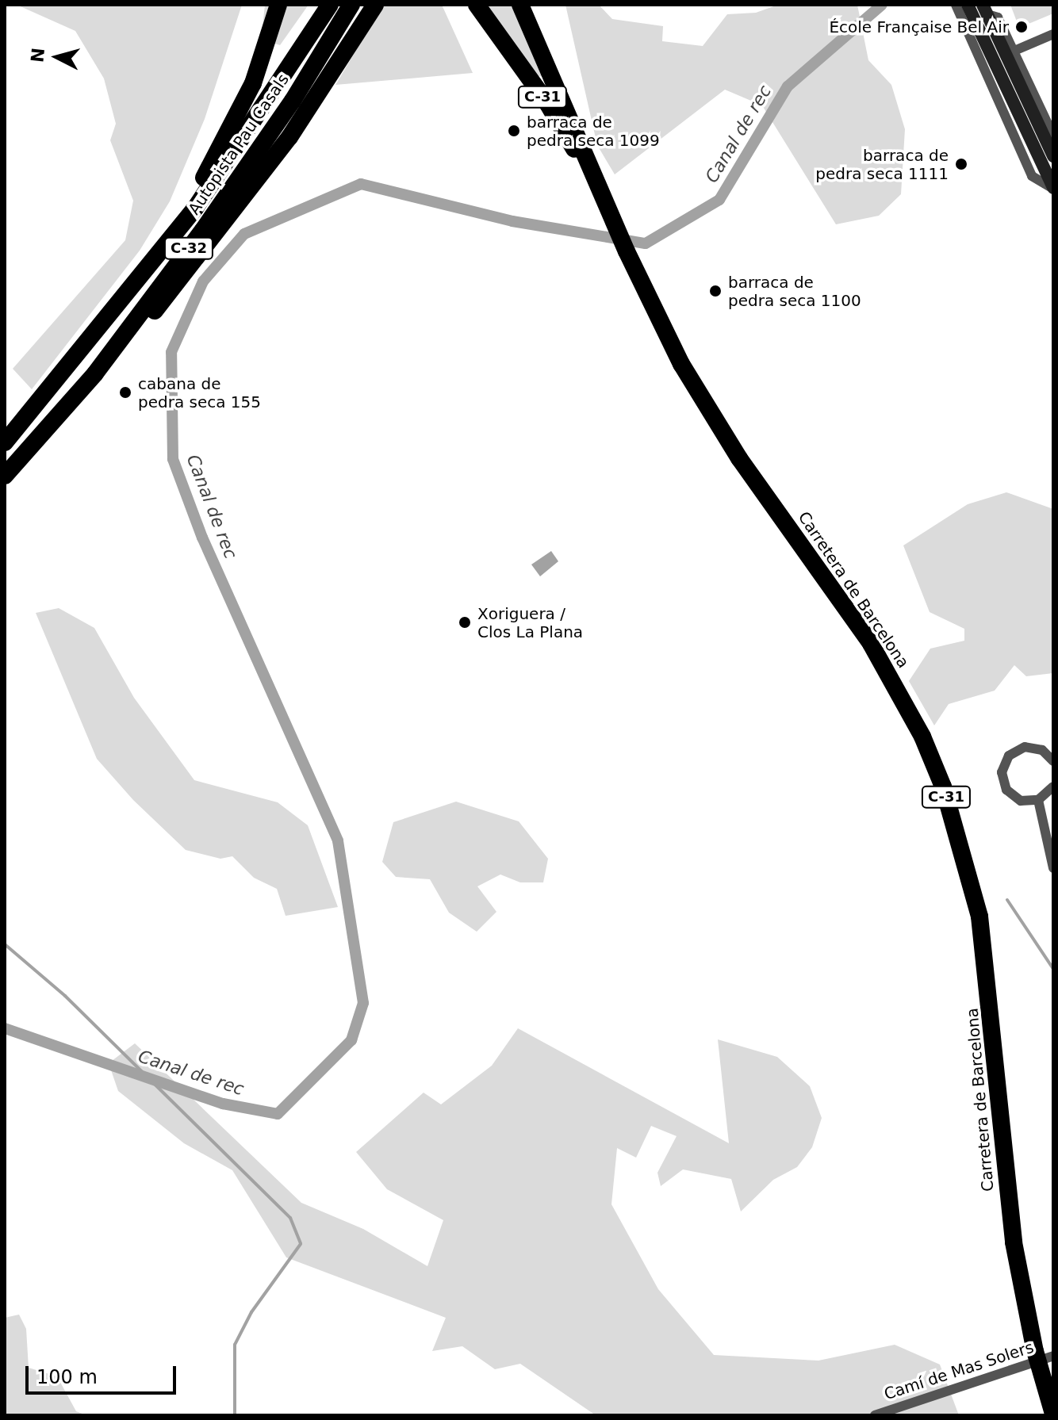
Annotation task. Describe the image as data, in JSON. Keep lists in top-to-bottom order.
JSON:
{
  "streets": {
    "highway": [
      "C-31",
      "Autopista Pau Casals",
      "C-32",
      "Carretera de Barcelona"
    ],
    "street": ["Camí de Mas Solers"]
  },
  "crossings": [
    ["C-31", "Carretera de Barcelona"]
  ],
  "water": ["Canal de rec"],
  "places": [
    "École Française Bel Air",
    "barraca de pedra seca 1099",
    "barraca de pedra seca 1111",
    "barraca de pedra seca 1100",
    "cabana de pedra seca 155",
    "Xoriguera / Clos La Plana"
  ],
  "scale_bar": "100 m",
  "north": "left"
}
